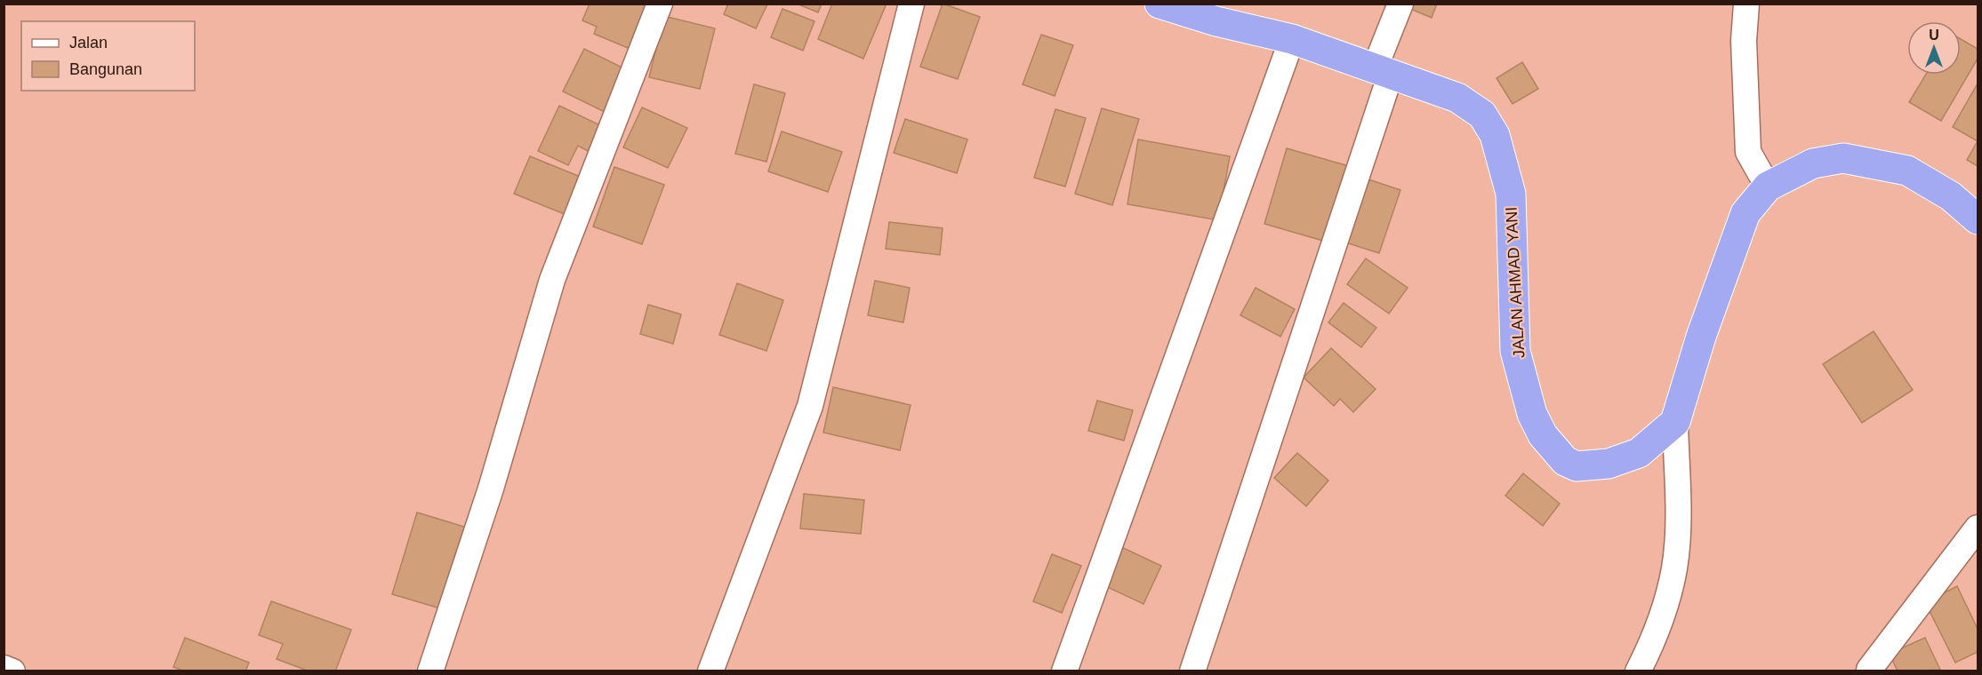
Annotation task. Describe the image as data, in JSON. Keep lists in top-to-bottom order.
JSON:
{
  "streets": {
    "highway": ["JALAN AHMAD YANI"]
  },
  "legend": ["Jalan", "Bangunan"],
  "north": "top"
}
